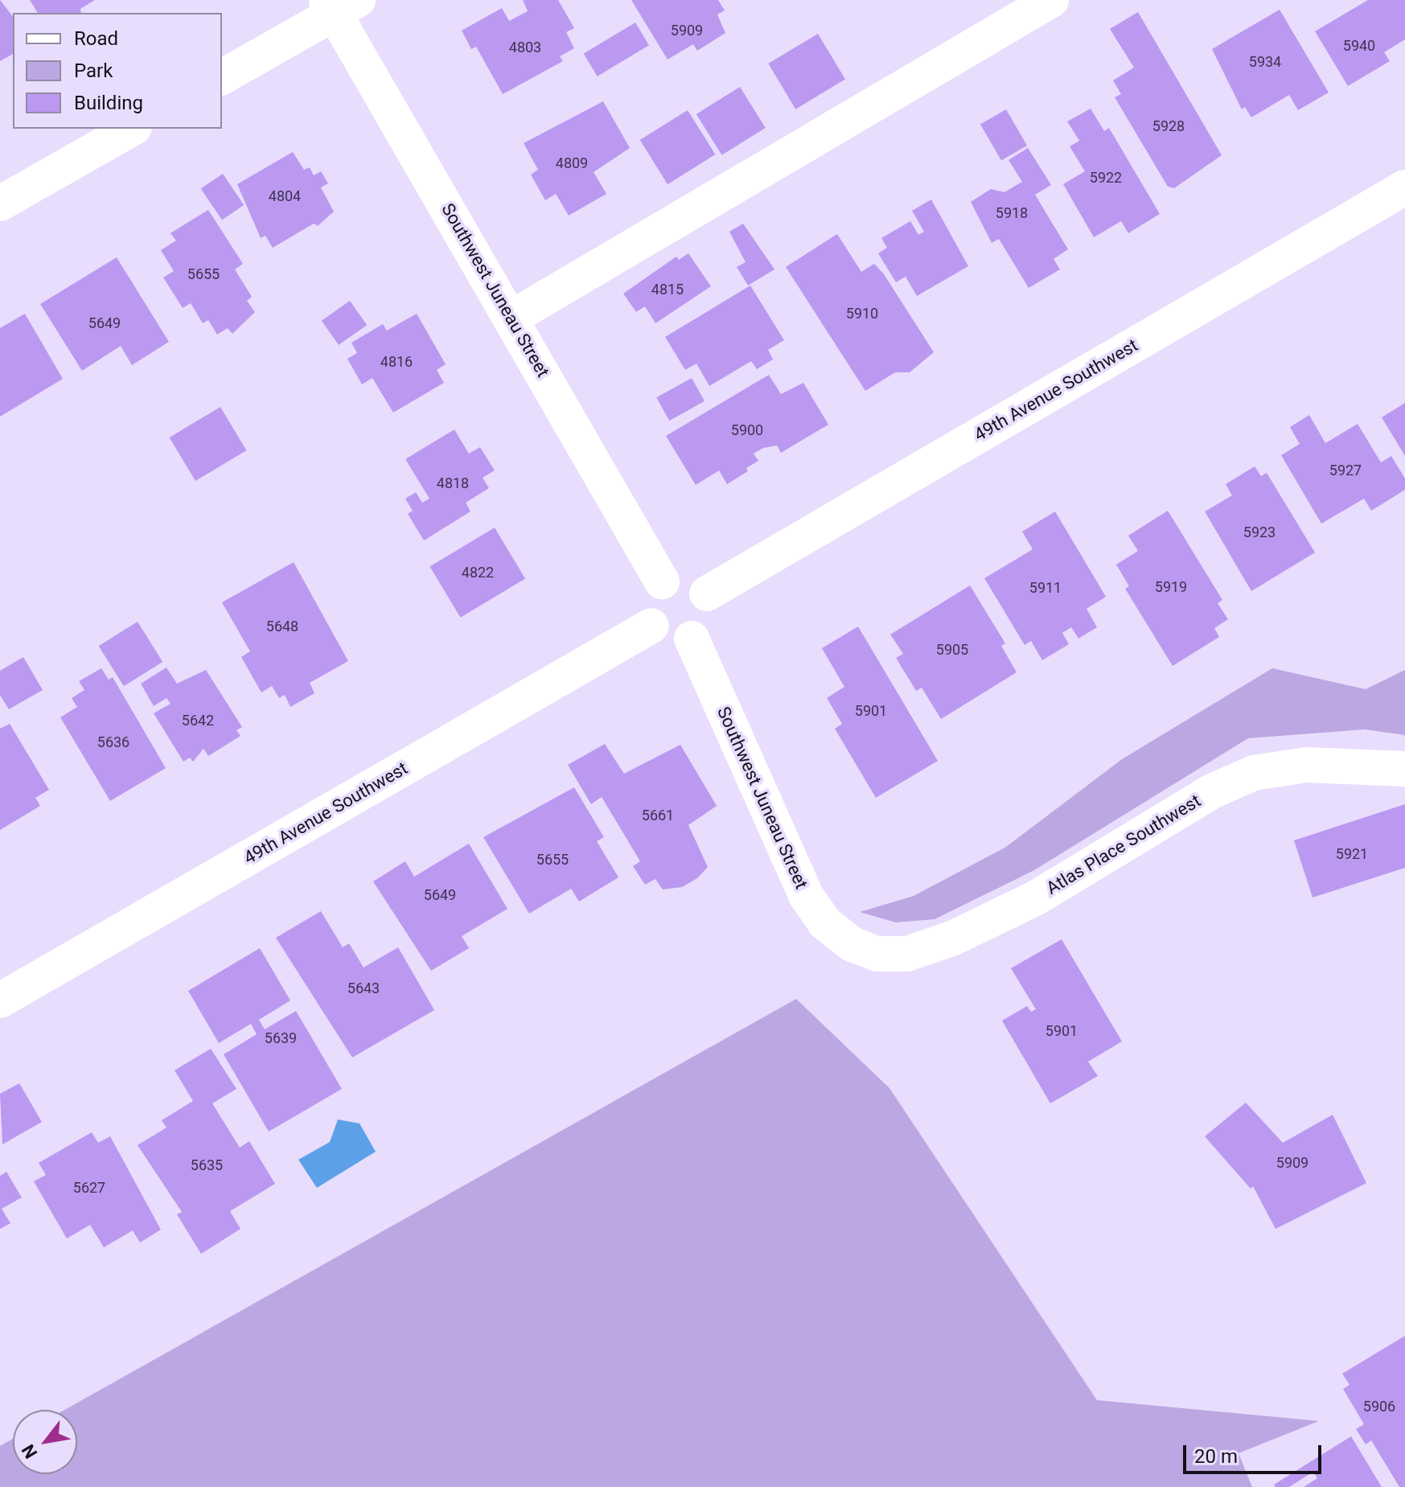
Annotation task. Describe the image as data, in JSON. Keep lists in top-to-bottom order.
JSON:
{
  "streets": {
    "street": ["Southwest Juneau Street", "49th Avenue Southwest", "Atlas Place Southwest"]
  },
  "crossings": [
    ["Southwest Juneau Street", "49th Avenue Southwest"],
    ["Southwest Juneau Street", "Atlas Place Southwest"]
  ],
  "house_numbers": [
    "5909",
    "5940",
    "4803",
    "5934",
    "5928",
    "4809",
    "5922",
    "4804",
    "5918",
    "5655",
    "4815",
    "5910",
    "5649",
    "4816",
    "5900",
    "5927",
    "4818",
    "5923",
    "4822",
    "5919",
    "5911",
    "5648",
    "5905",
    "5901",
    "5642",
    "5636",
    "5661",
    "5921",
    "5655",
    "5649",
    "5643",
    "5901",
    "5639",
    "5909",
    "5635",
    "5627",
    "5906"
  ],
  "legend": ["Road", "Park", "Building"],
  "scale_bar": "20 m",
  "north": "bottom left"
}
